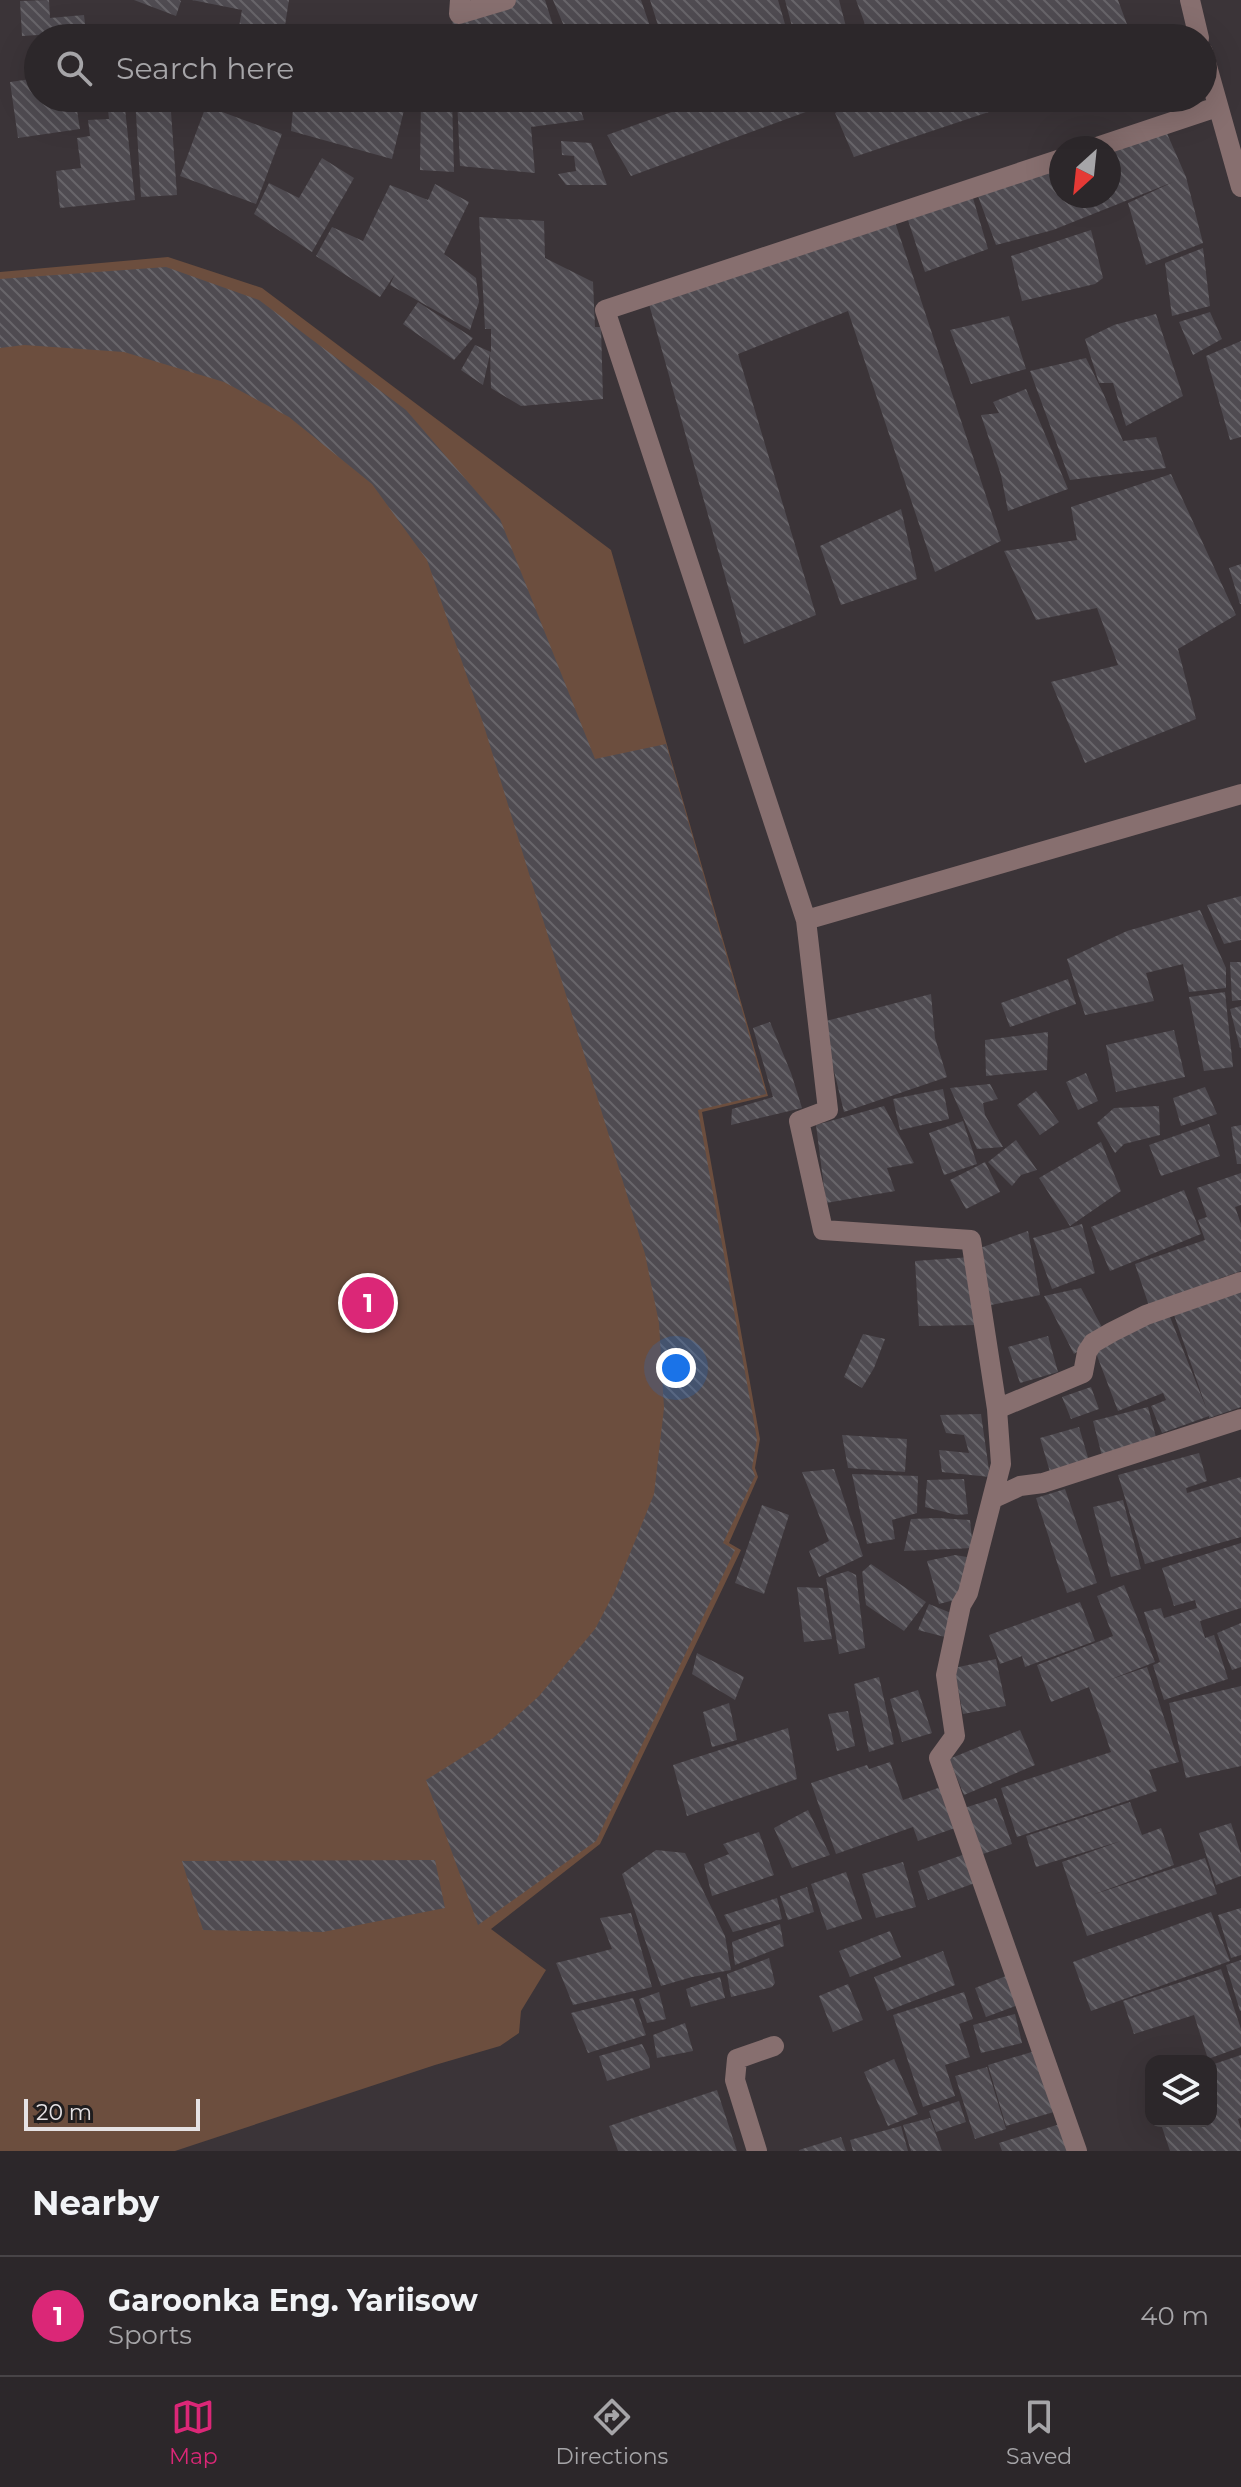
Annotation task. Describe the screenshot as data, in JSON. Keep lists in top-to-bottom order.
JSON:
{
  "scale_bar": "20 m",
  "north": "bottom left",
  "page": {
    "search": "Search here",
    "pins": "1",
    "scale": "20 m",
    "heading": "Nearby",
    "list": [
      {
        "mark": "1",
        "name": "Garoonka Eng. Yariisow",
        "note": "Sports",
        "value": "40 m"
      }
    ],
    "nav": ["Map", "Directions", "Saved"]
  }
}
